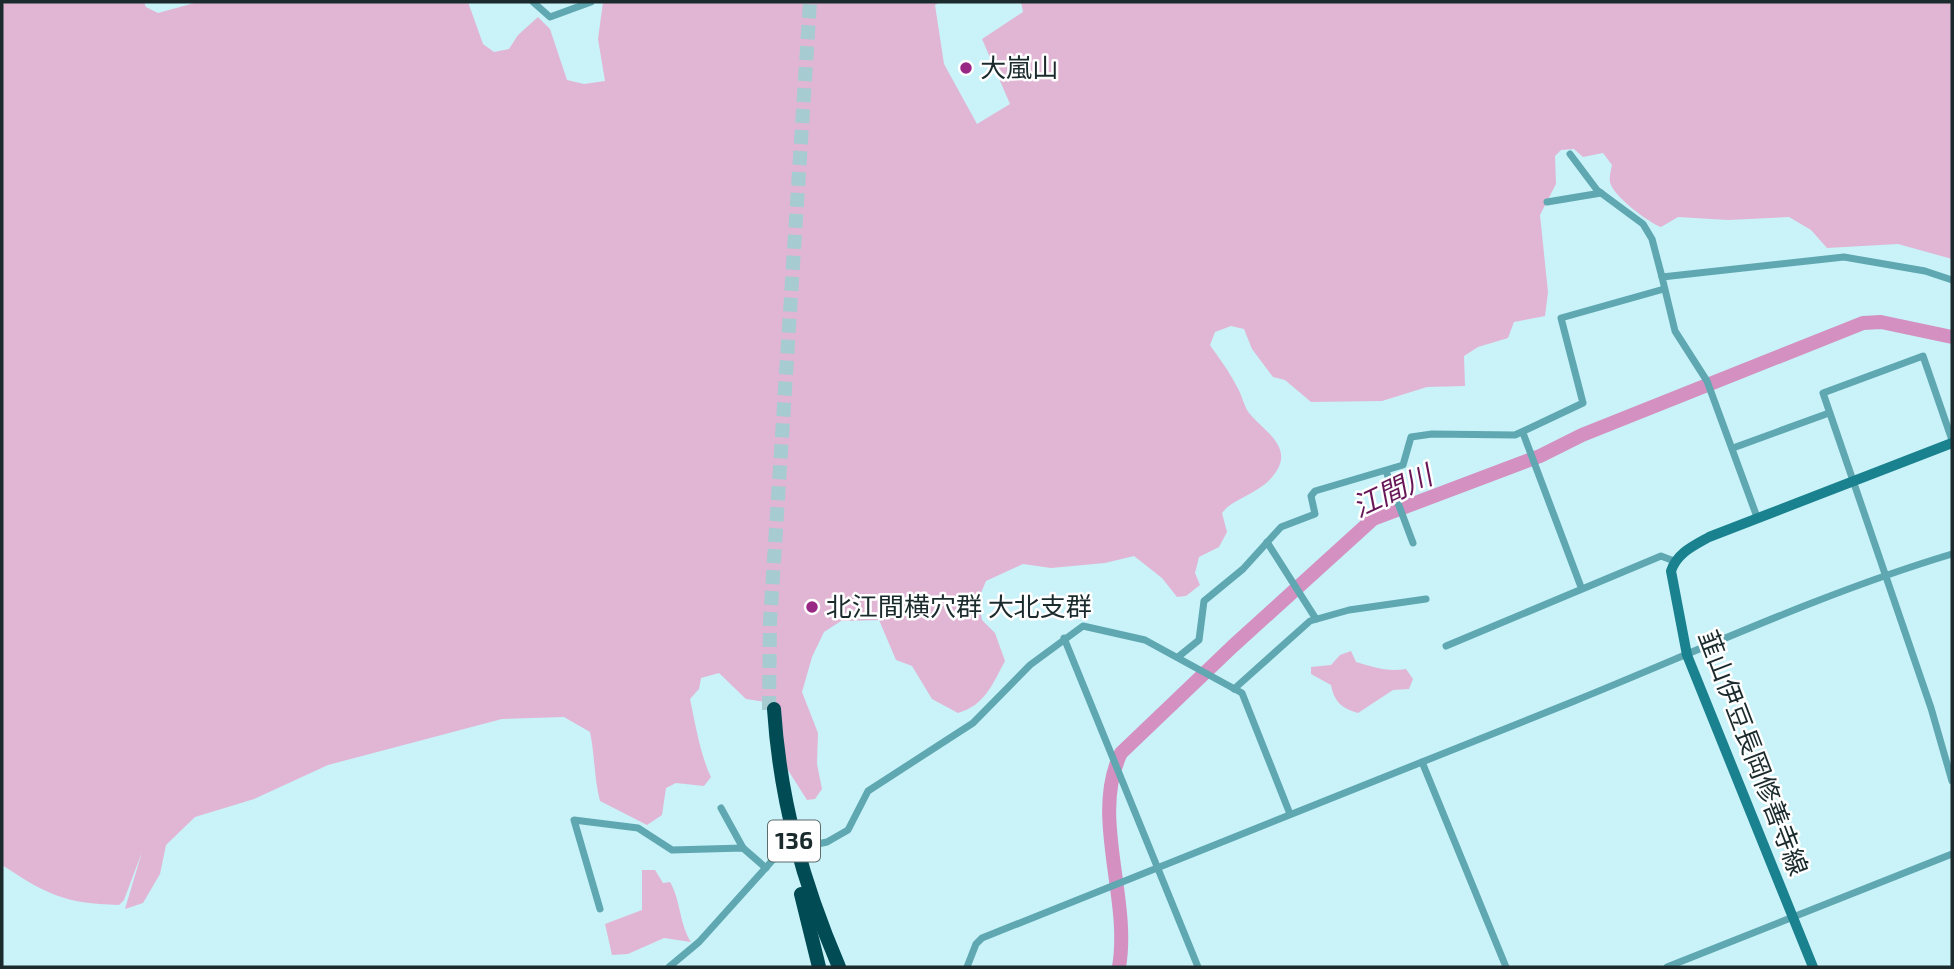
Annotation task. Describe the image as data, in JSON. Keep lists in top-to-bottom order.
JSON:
{
  "streets": {
    "highway": ["136"],
    "main road": ["韮山伊豆長岡修善寺線"]
  },
  "water": ["江間川"],
  "places": ["大嵐山", "北江間横穴群 大北支群"]
}
